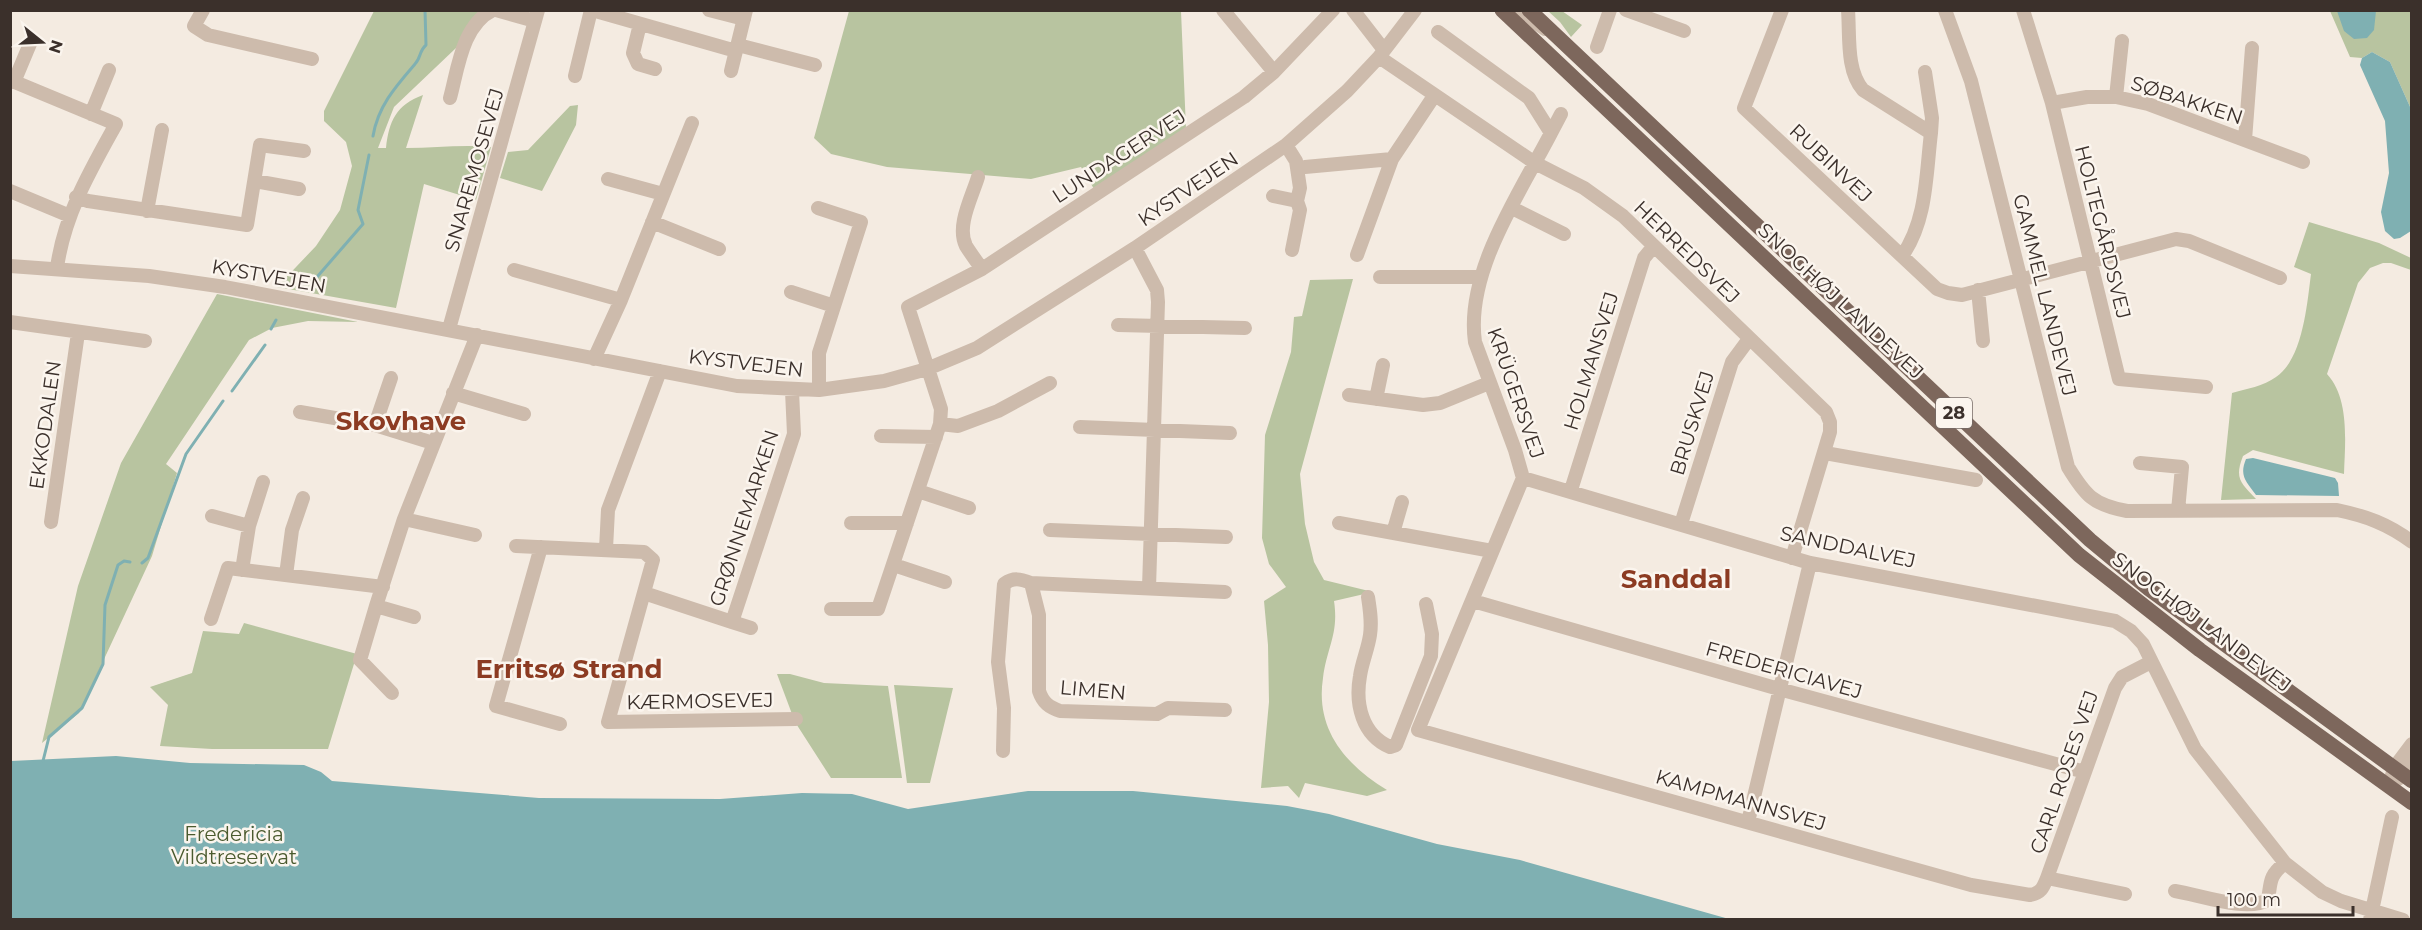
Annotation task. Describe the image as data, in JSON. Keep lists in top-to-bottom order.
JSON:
{
  "streets": {
    "main road": ["SNOGHØJ LANDEVEJ", "28"],
    "street": [
      "SØBAKKEN",
      "LUNDAGERVEJ",
      "RUBINVEJ",
      "SNAREMOSEVEJ",
      "KYSTVEJEN",
      "HOLTEGÅRDSVEJ",
      "HERREDSVEJ",
      "GAMMEL LANDEVEJ",
      "HOLMANSVEJ",
      "KRÜGERSVEJ",
      "BRUSKVEJ",
      "EKKODALEN",
      "GRØNNEMARKEN",
      "SANDDALVEJ",
      "FREDERICIAVEJ",
      "LIMEN",
      "KÆRMOSEVEJ",
      "CARL ROSES VEJ",
      "KAMPMANNSVEJ"
    ]
  },
  "crossings": [
    ["SØBAKKEN", "HOLTEGÅRDSVEJ"],
    ["LUNDAGERVEJ", "KYSTVEJEN"],
    ["RUBINVEJ", "HOLTEGÅRDSVEJ"],
    ["RUBINVEJ", "GAMMEL LANDEVEJ"],
    ["SNAREMOSEVEJ", "KYSTVEJEN"],
    ["KYSTVEJEN", "HERREDSVEJ"],
    ["KYSTVEJEN", "GRØNNEMARKEN"],
    ["HERREDSVEJ", "HOLMANSVEJ"],
    ["HERREDSVEJ", "KRÜGERSVEJ"],
    ["HERREDSVEJ", "BRUSKVEJ"],
    ["HERREDSVEJ", "SANDDALVEJ"],
    ["SNOGHØJ LANDEVEJ", "28"],
    ["HOLMANSVEJ", "SANDDALVEJ"],
    ["KRÜGERSVEJ", "SANDDALVEJ"],
    ["KRÜGERSVEJ", "FREDERICIAVEJ"],
    ["KRÜGERSVEJ", "KAMPMANNSVEJ"],
    ["BRUSKVEJ", "SANDDALVEJ"],
    ["GRØNNEMARKEN", "KÆRMOSEVEJ"],
    ["SANDDALVEJ", "CARL ROSES VEJ"],
    ["FREDERICIAVEJ", "CARL ROSES VEJ"],
    ["CARL ROSES VEJ", "KAMPMANNSVEJ"]
  ],
  "districts": ["Skovhave", "Sanddal", "Erritsø Strand"],
  "parks": ["Fredericia Vildtreservat"],
  "scale_bar": "100 m",
  "north": "right"
}
